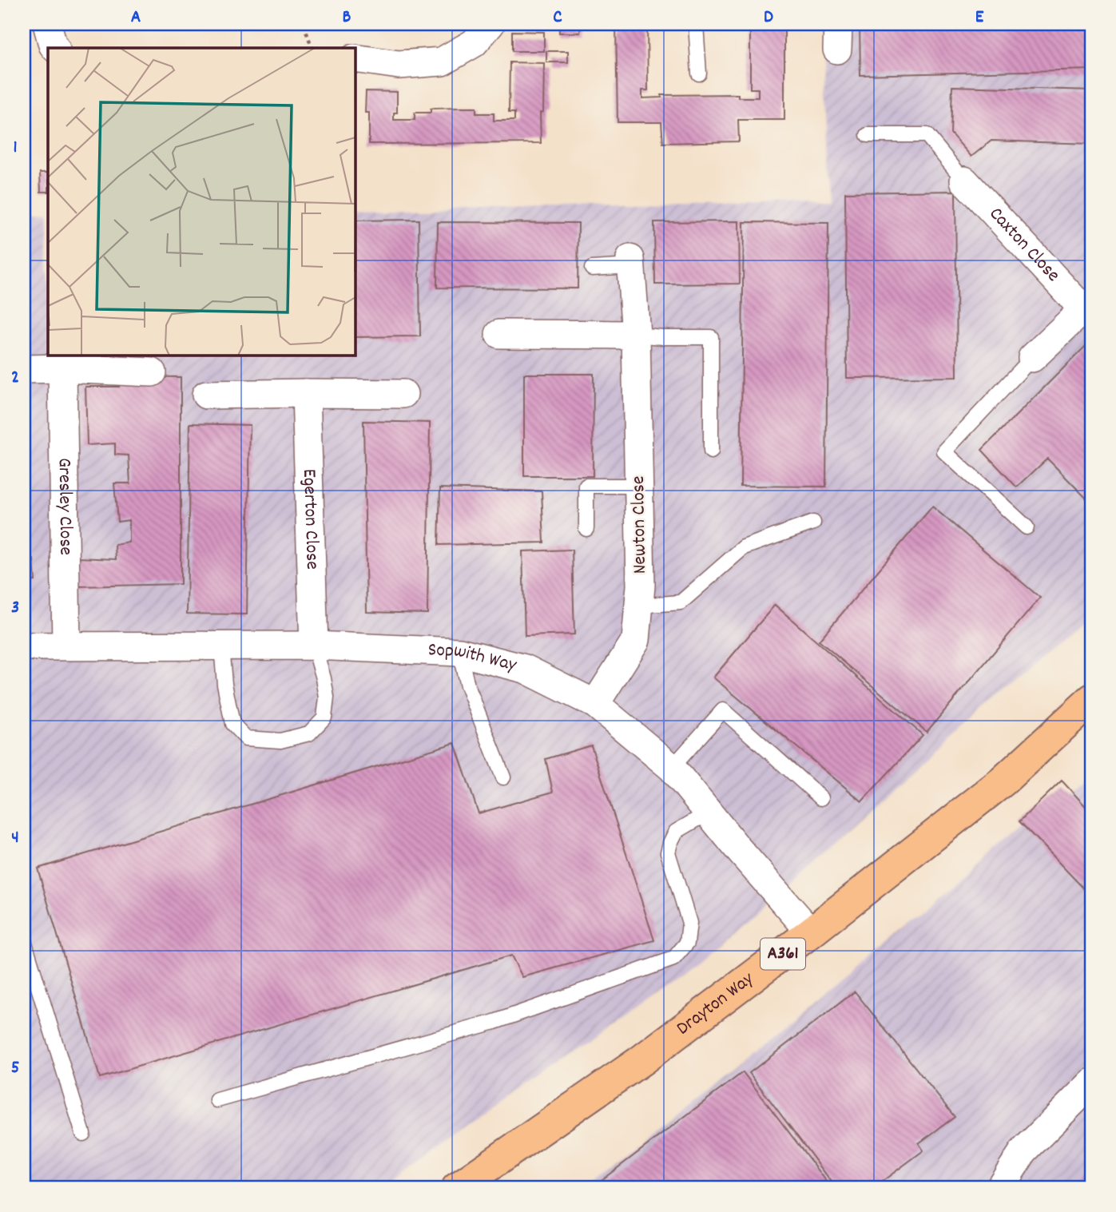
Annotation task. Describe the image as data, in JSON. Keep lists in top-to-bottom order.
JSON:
{
  "streets": {
    "main road": ["A361", "Drayton Way"],
    "street": [
      "Caxton Close",
      "Gresley Close",
      "Egerton Close",
      "Newton Close",
      "Sopwith Way"
    ]
  },
  "crossings": [
    ["Gresley Close", "Sopwith Way"],
    ["Egerton Close", "Sopwith Way"],
    ["Newton Close", "Sopwith Way"],
    ["Sopwith Way", "Drayton Way"]
  ],
  "grid": {
    "columns": [
      "A",
      "B",
      "C",
      "D",
      "E"
    ],
    "rows": [
      "1",
      "2",
      "3",
      "4",
      "5"
    ]
  }
}
